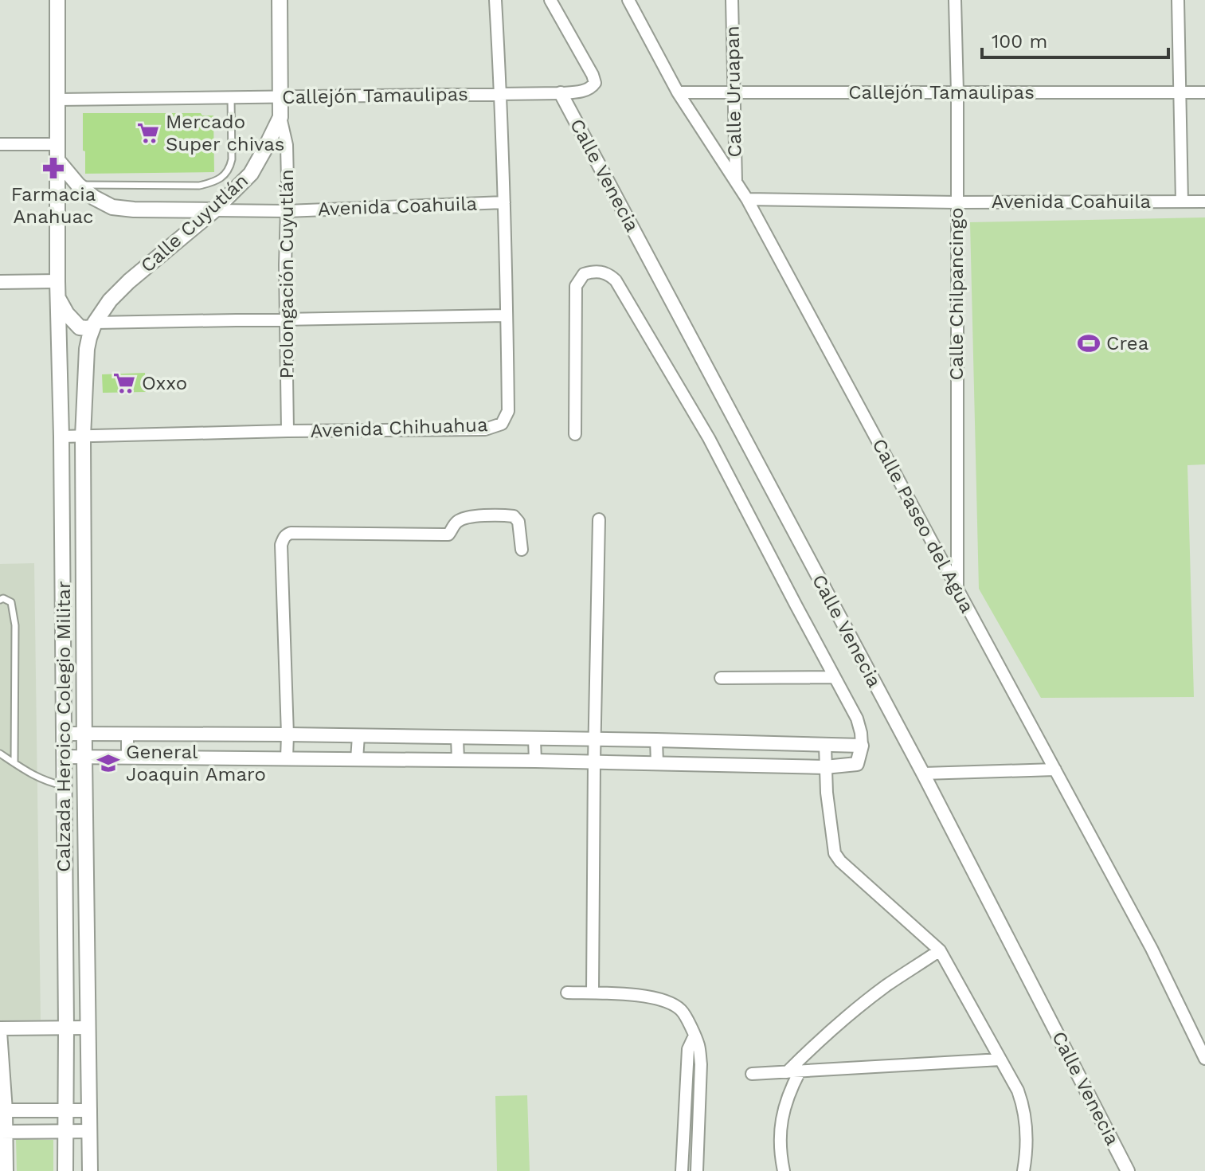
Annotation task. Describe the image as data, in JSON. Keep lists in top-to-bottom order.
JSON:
{
  "streets": {
    "main road": ["Calle Cuyutlán", "Calzada Heroico Colegio Militar"],
    "street": [
      "Calle Uruapan",
      "Callejón Tamaulipas",
      "Calle Venecia",
      "Avenida Coahuila",
      "Prolongación Cuyutlán",
      "Calle Chilpancingo",
      "Avenida Chihuahua",
      "Calle Paseo del Agua"
    ]
  },
  "crossings": [
    ["Calle Uruapan", "Callejón Tamaulipas"],
    ["Calle Uruapan", "Calle Paseo del Agua"],
    ["Callejón Tamaulipas", "Calle Venecia"],
    ["Callejón Tamaulipas", "Calle Cuyutlán"],
    ["Callejón Tamaulipas", "Calle Chilpancingo"],
    ["Callejón Tamaulipas", "Avenida Chihuahua"],
    ["Callejón Tamaulipas", "Calle Paseo del Agua"],
    ["Callejón Tamaulipas", "Calzada Heroico Colegio Militar"],
    ["Avenida Coahuila", "Calle Cuyutlán"],
    ["Avenida Coahuila", "Prolongación Cuyutlán"],
    ["Avenida Coahuila", "Calle Chilpancingo"],
    ["Avenida Coahuila", "Avenida Chihuahua"],
    ["Avenida Coahuila", "Calle Paseo del Agua"],
    ["Calle Cuyutlán", "Prolongación Cuyutlán"],
    ["Calle Cuyutlán", "Calzada Heroico Colegio Militar"],
    ["Prolongación Cuyutlán", "Avenida Chihuahua"],
    ["Calle Chilpancingo", "Calle Paseo del Agua"],
    ["Avenida Chihuahua", "Calzada Heroico Colegio Militar"]
  ],
  "places": {
    "supermarket": ["Mercado Super chivas", "Oxxo"],
    "pharmacy": ["Farmacia Anahuac"],
    "sports": ["Crea"],
    "school or university": ["General Joaquin Amaro"]
  },
  "scale_bar": "100 m"
}
